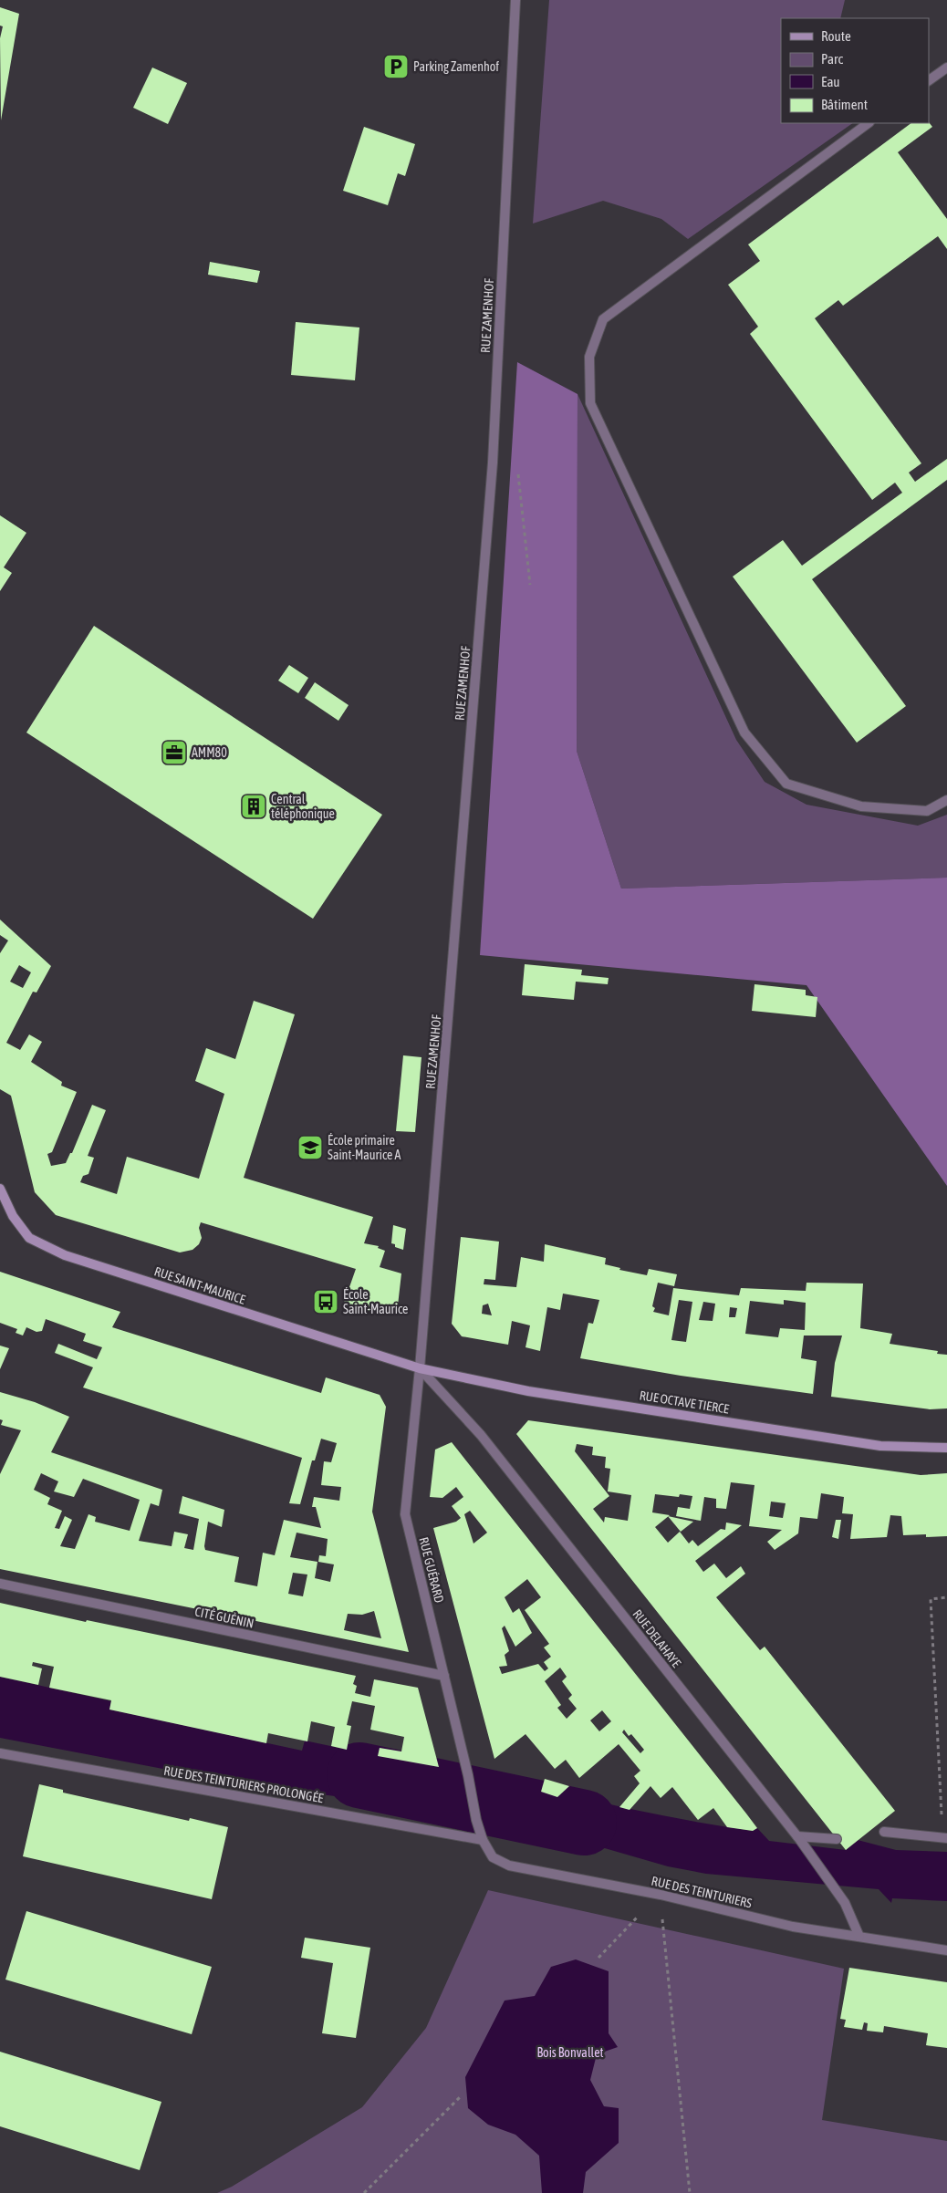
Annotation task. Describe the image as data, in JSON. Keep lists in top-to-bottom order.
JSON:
{
  "streets": {
    "street": [
      "RUE ZAMENHOF",
      "RUE SAINT-MAURICE",
      "RUE OCTAVE TIERCE",
      "RUE GUÉRARD",
      "CITÉ GUÉNIN",
      "RUE DELAHAYE",
      "RUE DES TEINTURIERS PROLONGÉE",
      "RUE DES TEINTURIERS"
    ]
  },
  "crossings": [
    ["RUE ZAMENHOF", "RUE SAINT-MAURICE"],
    ["RUE ZAMENHOF", "RUE OCTAVE TIERCE"],
    ["RUE ZAMENHOF", "RUE GUÉRARD"],
    ["RUE ZAMENHOF", "RUE DELAHAYE"],
    ["RUE SAINT-MAURICE", "RUE OCTAVE TIERCE"],
    ["RUE SAINT-MAURICE", "RUE GUÉRARD"],
    ["RUE SAINT-MAURICE", "RUE DELAHAYE"],
    ["RUE OCTAVE TIERCE", "RUE GUÉRARD"],
    ["RUE OCTAVE TIERCE", "RUE DELAHAYE"],
    ["RUE GUÉRARD", "CITÉ GUÉNIN"],
    ["RUE GUÉRARD", "RUE DELAHAYE"],
    ["RUE GUÉRARD", "RUE DES TEINTURIERS"],
    ["RUE DELAHAYE", "RUE DES TEINTURIERS"],
    ["RUE DES TEINTURIERS PROLONGÉE", "RUE DES TEINTURIERS"]
  ],
  "parks": ["Bois Bonvallet"],
  "places": {
    "parking": ["Parking Zamenhof"],
    "office": ["AMM80"],
    "building": ["Central téléphonique"],
    "school or university": ["École primaire Saint-Maurice A"],
    "bus stop": ["École Saint-Maurice"]
  },
  "legend": [
    "Route",
    "Parc",
    "Eau",
    "Bâtiment"
  ]
}
